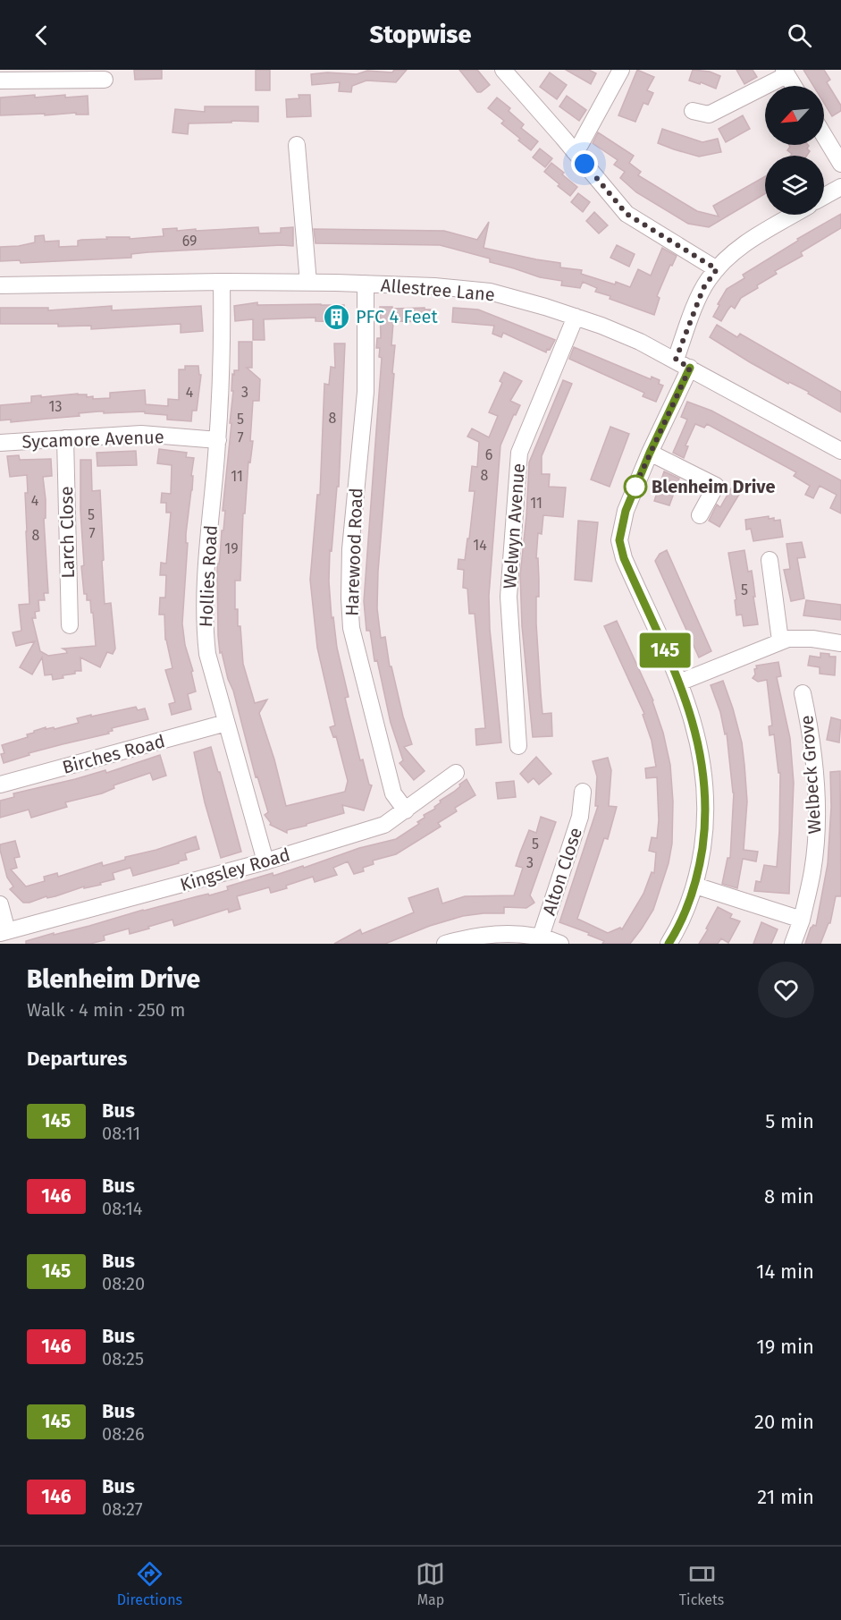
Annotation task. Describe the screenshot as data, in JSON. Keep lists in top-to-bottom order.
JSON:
{
  "streets": {
    "street": [
      "Allestree Lane",
      "Sycamore Avenue",
      "Welwyn Avenue",
      "Larch Close",
      "Harewood Road",
      "Hollies Road",
      "Birches Road",
      "Welbeck Grove",
      "Kingsley Road",
      "Alton Close"
    ]
  },
  "crossings": [
    ["Allestree Lane", "Welwyn Avenue"],
    ["Allestree Lane", "Harewood Road"],
    ["Allestree Lane", "Hollies Road"],
    ["Sycamore Avenue", "Larch Close"],
    ["Sycamore Avenue", "Hollies Road"],
    ["Harewood Road", "Kingsley Road"],
    ["Hollies Road", "Birches Road"],
    ["Hollies Road", "Kingsley Road"]
  ],
  "places": {
    "building": ["PFC 4 Feet"],
    "other": ["Blenheim Drive"]
  },
  "lines": ["bus line 145"],
  "house_numbers": [
    "69",
    "4",
    "3",
    "13",
    "8",
    "5",
    "7",
    "6",
    "8",
    "11",
    "4",
    "11",
    "5",
    "7",
    "8",
    "14",
    "19",
    "5",
    "5",
    "3"
  ],
  "north": "bottom left",
  "page": {
    "header": "Stopwise",
    "on_map": "145",
    "heading": [
      ["Blenheim Drive", "Walk · 4 min · 250 m"],
      "Departures"
    ],
    "list": [
      {
        "mark": "145",
        "name": "Bus",
        "note": "08:11",
        "value": "5 min"
      },
      {
        "mark": "146",
        "name": "Bus",
        "note": "08:14",
        "value": "8 min"
      },
      {
        "mark": "145",
        "name": "Bus",
        "note": "08:20",
        "value": "14 min"
      },
      {
        "mark": "146",
        "name": "Bus",
        "note": "08:25",
        "value": "19 min"
      },
      {
        "mark": "145",
        "name": "Bus",
        "note": "08:26",
        "value": "20 min"
      },
      {
        "mark": "146",
        "name": "Bus",
        "note": "08:27",
        "value": "21 min"
      }
    ],
    "tabs": ["Directions", "Map", "Tickets"]
  }
}
